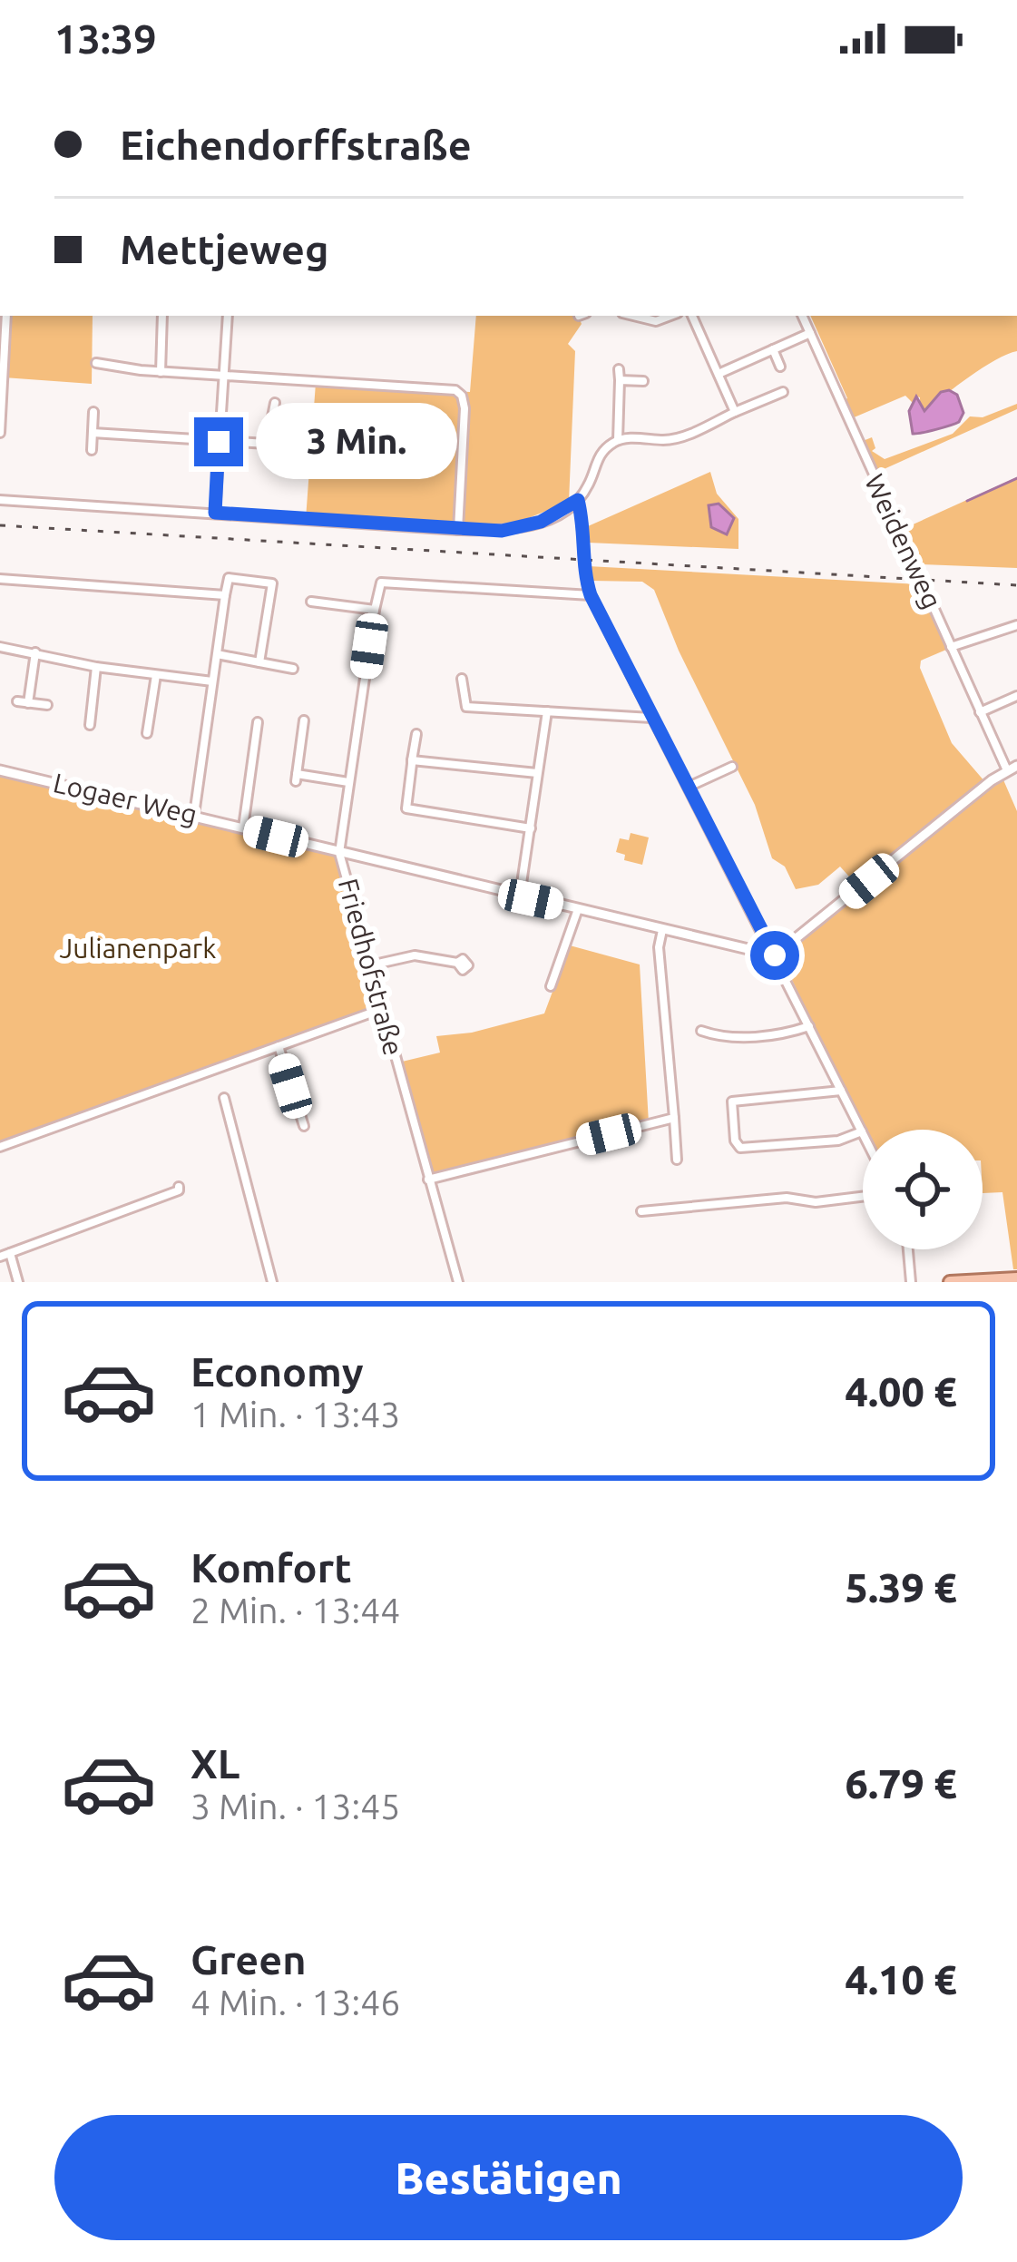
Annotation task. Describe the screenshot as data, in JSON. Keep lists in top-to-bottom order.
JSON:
{
  "streets": {
    "street": ["Weidenweg", "Logaer Weg", "Friedhofstraße"]
  },
  "crossings": [
    ["Logaer Weg", "Friedhofstraße"]
  ],
  "parks": ["Julianenpark"],
  "page": {
    "status": "13:39",
    "banner": ["Eichendorffstraße", "Mettjeweg"],
    "bubble": "3 Min.",
    "list": [
      {
        "name": "Economy",
        "note": "1 Min. · 13:43",
        "value": "4.00 €"
      },
      {
        "name": "Komfort",
        "note": "2 Min. · 13:44",
        "value": "5.39 €"
      },
      {
        "name": "XL",
        "note": "3 Min. · 13:45",
        "value": "6.79 €"
      },
      {
        "name": "Green",
        "note": "4 Min. · 13:46",
        "value": "4.10 €"
      }
    ],
    "buttons": "Bestätigen"
  }
}
